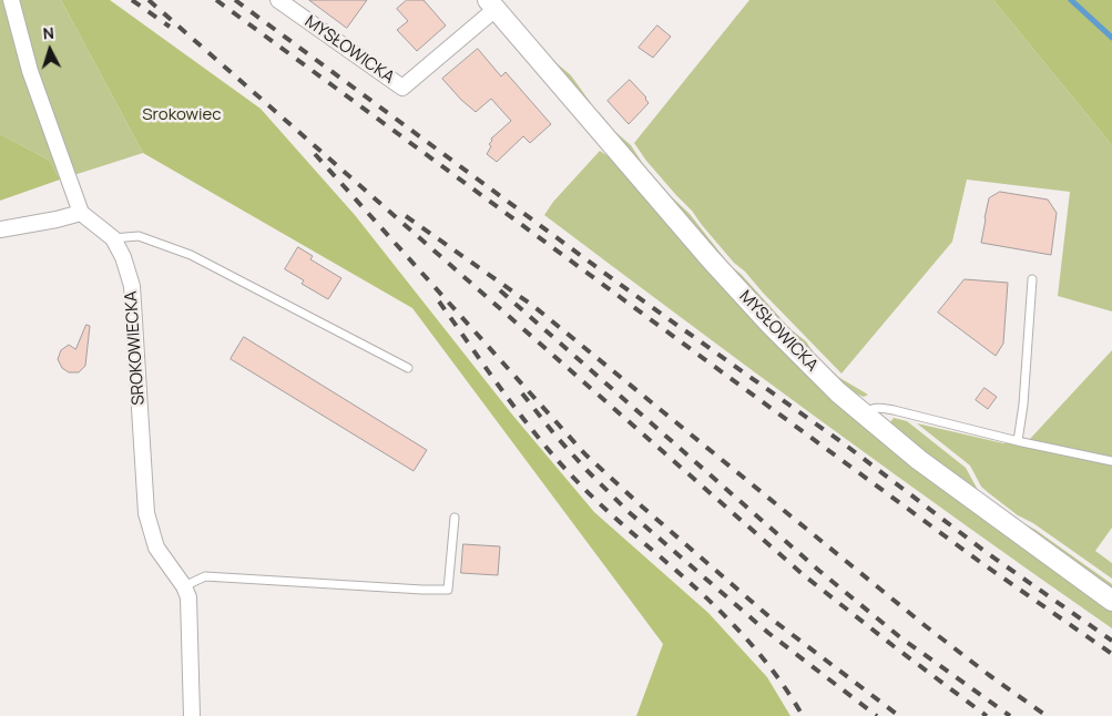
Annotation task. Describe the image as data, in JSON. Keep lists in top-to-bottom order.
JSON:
{
  "streets": {
    "street": ["MYSŁOWICKA", "SROKOWIECKA"]
  },
  "parks": ["Srokowiec"],
  "north": "top"
}
